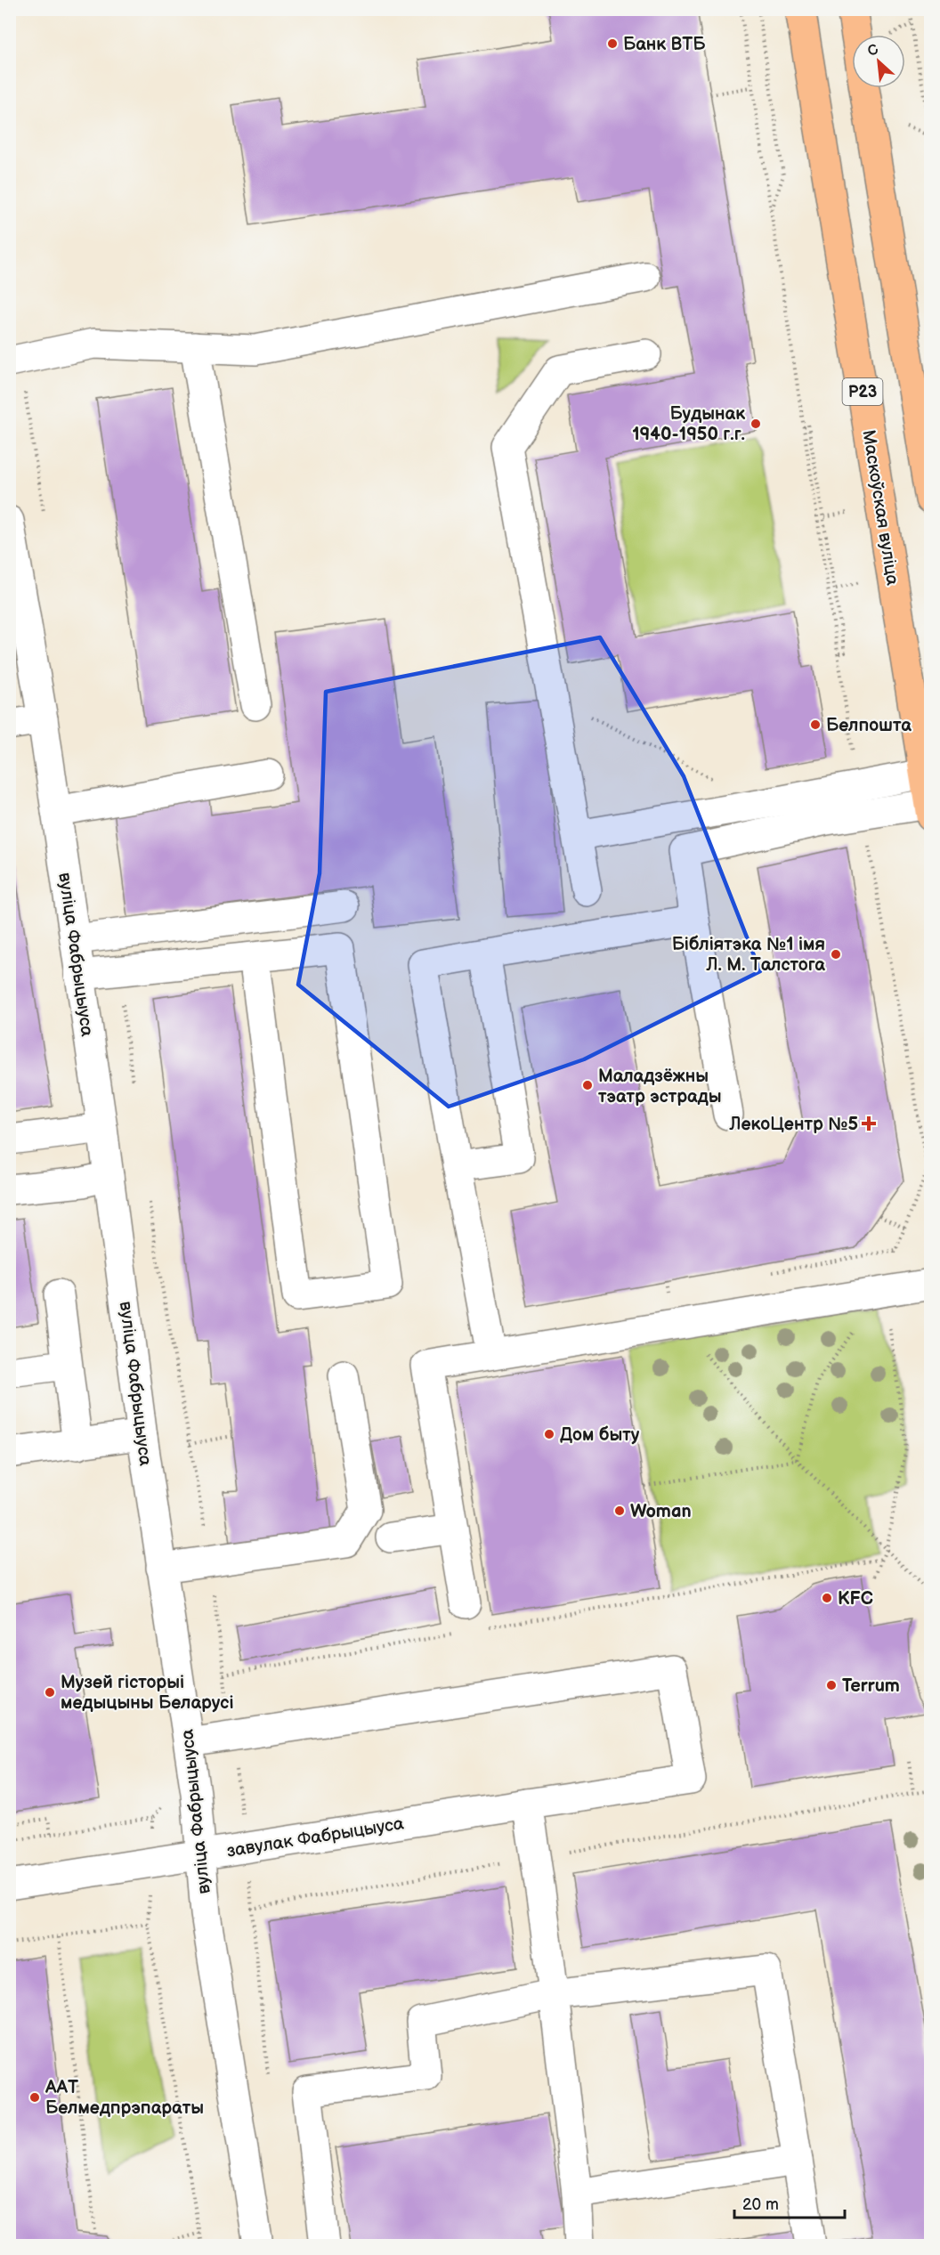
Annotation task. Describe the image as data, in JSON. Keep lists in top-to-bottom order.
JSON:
{
  "streets": {
    "main road": ["Р23", "Маскоўская вуліца"],
    "street": ["вуліца Фабрыцыуса", "завулак Фабрыцыуса"]
  },
  "crossings": [
    ["вуліца Фабрыцыуса", "завулак Фабрыцыуса"]
  ],
  "places": {
    "other": [
      "Банк ВТБ",
      "Будынак 1940-1950 г.г.",
      "Белпошта",
      "Бібліятэка №1 імя Л. М. Талстога",
      "Маладзёжны тэатр эстрады",
      "Дом быту",
      "Woman",
      "KFC",
      "Terrum",
      "Музей гісторыі медыцыны Беларусі",
      "ААТ Белмедпрэпараты"
    ],
    "health": ["ЛекоЦентр №5"]
  },
  "scale_bar": "20 m",
  "north": "top left"
}
